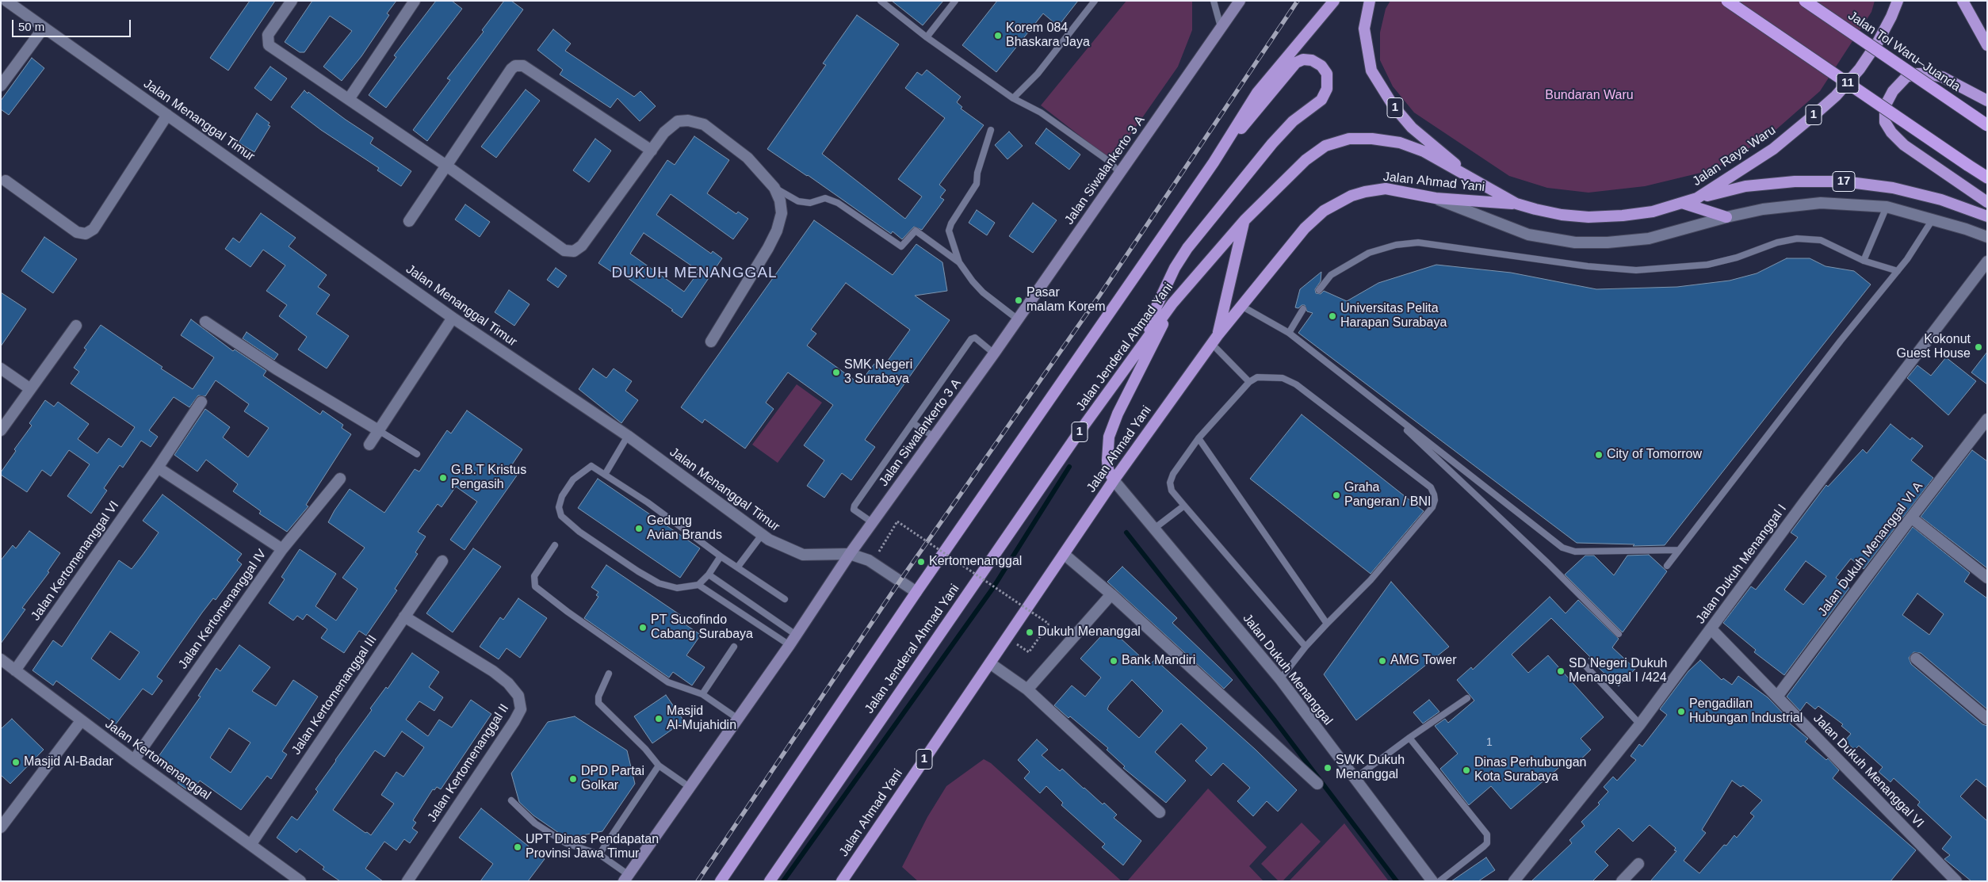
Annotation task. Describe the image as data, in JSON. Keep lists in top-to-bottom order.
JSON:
{
  "streets": {
    "highway": [
      "Jalan Tol Waru–Juanda",
      "11",
      "1",
      "Jalan Raya Waru",
      "17",
      "Jalan Ahmad Yani",
      "Jalan Jenderal Ahmad Yani"
    ],
    "main road": ["Jalan Siwalankerto 3 A"],
    "street": [
      "Jalan Menanggal Timur",
      "Jalan Dukuh Menanggal VI A",
      "Jalan Kertomenanggal VI",
      "Jalan Dukuh Menanggal I",
      "Jalan Kertomenanggal IV",
      "Jalan Dukuh Menanggal",
      "Jalan Kertomenanggal III",
      "Jalan Kertomenanggal",
      "Jalan Kertomenanggal II",
      "Jalan Dukuh Menanggal VI"
    ]
  },
  "crossings": [
    ["1", "Jalan Raya Waru"],
    ["1", "Jalan Jenderal Ahmad Yani"],
    ["Jalan Menanggal Timur", "Jalan Siwalankerto 3 A"],
    ["Jalan Raya Waru", "17"],
    ["Jalan Raya Waru", "Jalan Ahmad Yani"],
    ["Jalan Raya Waru", "Jalan Jenderal Ahmad Yani"],
    ["Jalan Ahmad Yani", "Jalan Dukuh Menanggal"],
    ["Jalan Dukuh Menanggal VI A", "Jalan Dukuh Menanggal VI"],
    ["Jalan Kertomenanggal VI", "Jalan Kertomenanggal"],
    ["Jalan Dukuh Menanggal I", "Jalan Dukuh Menanggal VI"],
    ["Jalan Kertomenanggal IV", "Jalan Kertomenanggal"],
    ["Jalan Kertomenanggal III", "Jalan Kertomenanggal"],
    ["Jalan Kertomenanggal III", "Jalan Kertomenanggal II"]
  ],
  "districts": ["DUKUH MENANGGAL"],
  "parks": ["Bundaran Waru"],
  "places": [
    "Korem 084 Bhaskara Jaya",
    "Pasar malam Korem",
    "Universitas Pelita Harapan Surabaya",
    "Kokonut Guest House",
    "SMK Negeri 3 Surabaya",
    "City of Tomorrow",
    "G.B.T Kristus Pengasih",
    "Graha Pangeran / BNI",
    "Gedung Avian Brands",
    "Kertomenanggal",
    "PT Sucofindo Cabang Surabaya",
    "Dukuh Menanggal",
    "Bank Mandiri",
    "AMG Tower",
    "SD Negeri Dukuh Menanggal I /424",
    "Pengadilan Hubungan Industrial",
    "Masjid Al-Mujahidin",
    "Masjid Al-Badar",
    "SWK Dukuh Menanggal",
    "Dinas Perhubungan Kota Surabaya",
    "DPD Partai Golkar",
    "UPT Dinas Pendapatan Provinsi Jawa Timur"
  ],
  "house_numbers": ["1"],
  "scale_bar": "50 m"
}
